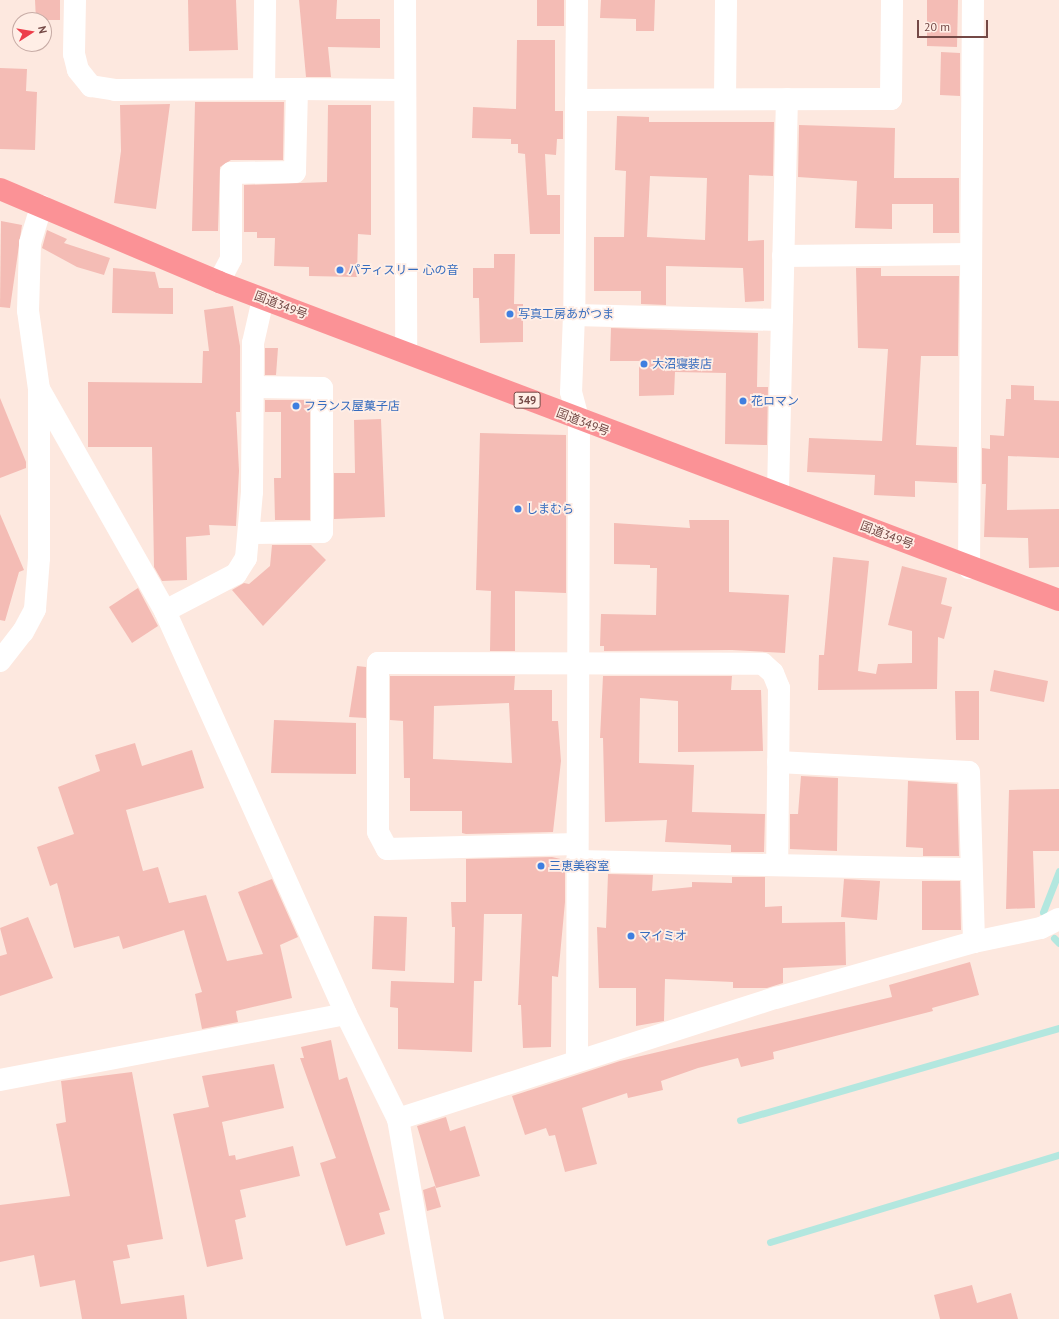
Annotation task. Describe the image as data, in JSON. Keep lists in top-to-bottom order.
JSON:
{
  "streets": {
    "highway": ["国道349号", "349"]
  },
  "places": [
    "パティスリー 心の音",
    "写真工房あがつま",
    "大沼寝装店",
    "花ロマン",
    "フランス屋菓子店",
    "しまむら",
    "三恵美容室",
    "マイミオ"
  ],
  "scale_bar": "20 m",
  "north": "right"
}
